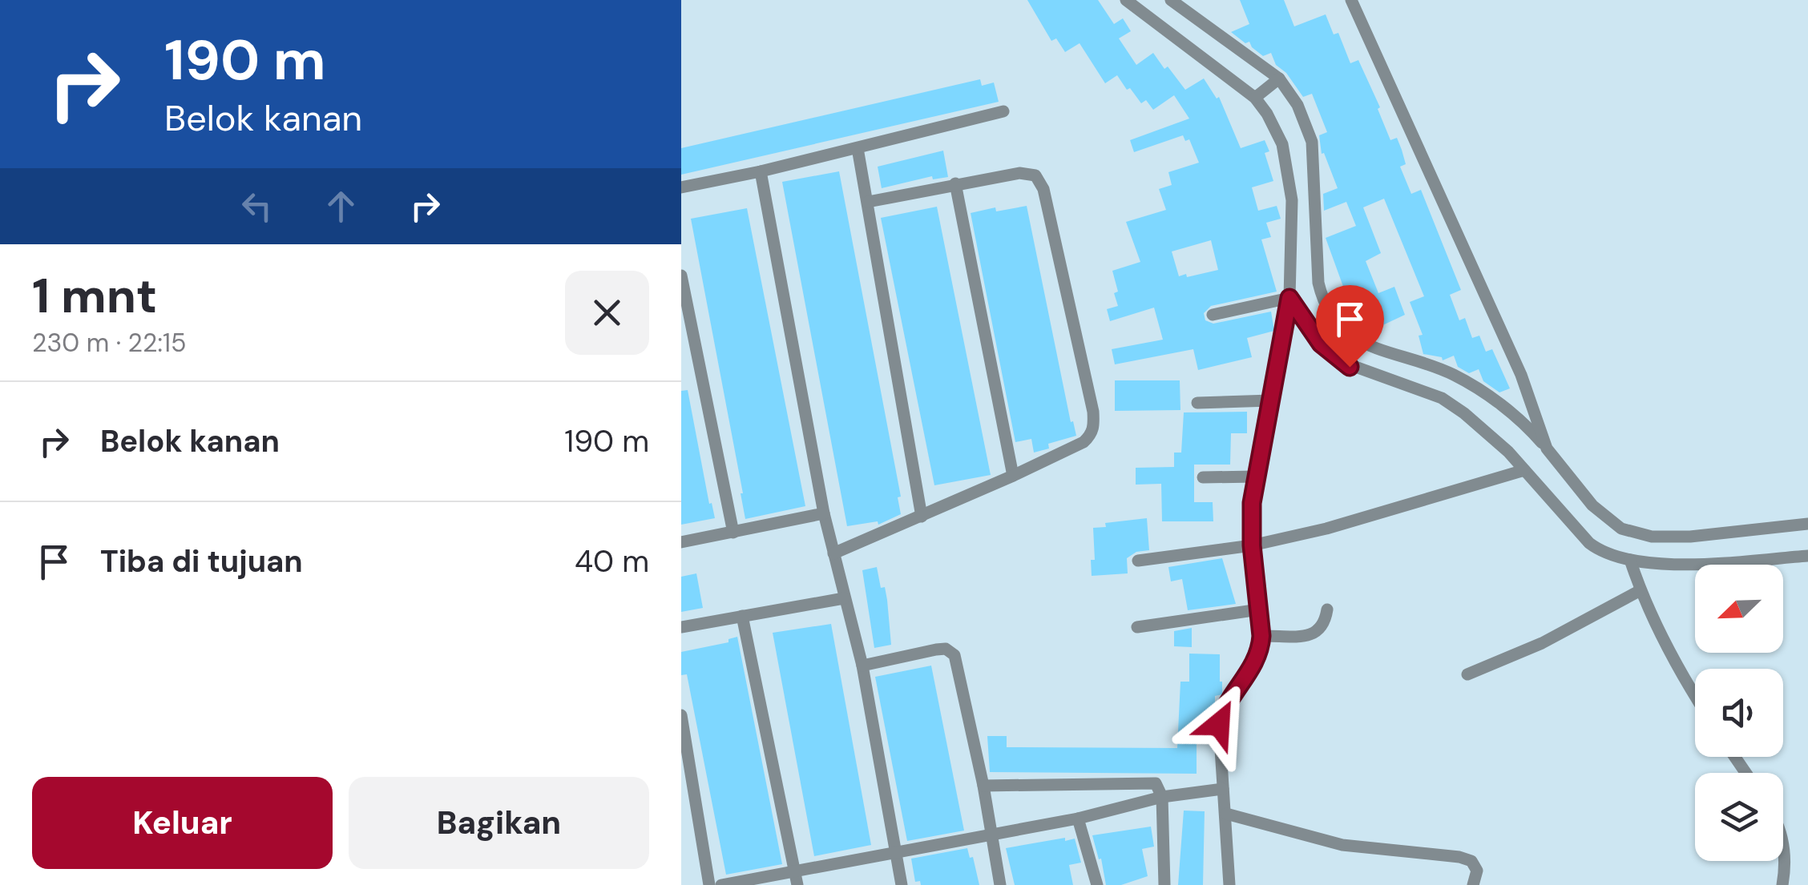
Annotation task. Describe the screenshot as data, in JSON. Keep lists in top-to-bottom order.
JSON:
{
  "north": "bottom left",
  "page": {
    "turn": ["190 m", "Belok kanan"],
    "heading": ["1 mnt", "230 m · 22:15"],
    "list": [
      {
        "name": "Belok kanan",
        "value": "190 m"
      },
      {
        "name": "Tiba di tujuan",
        "value": "40 m"
      }
    ],
    "buttons": ["Keluar", "Bagikan"]
  }
}
